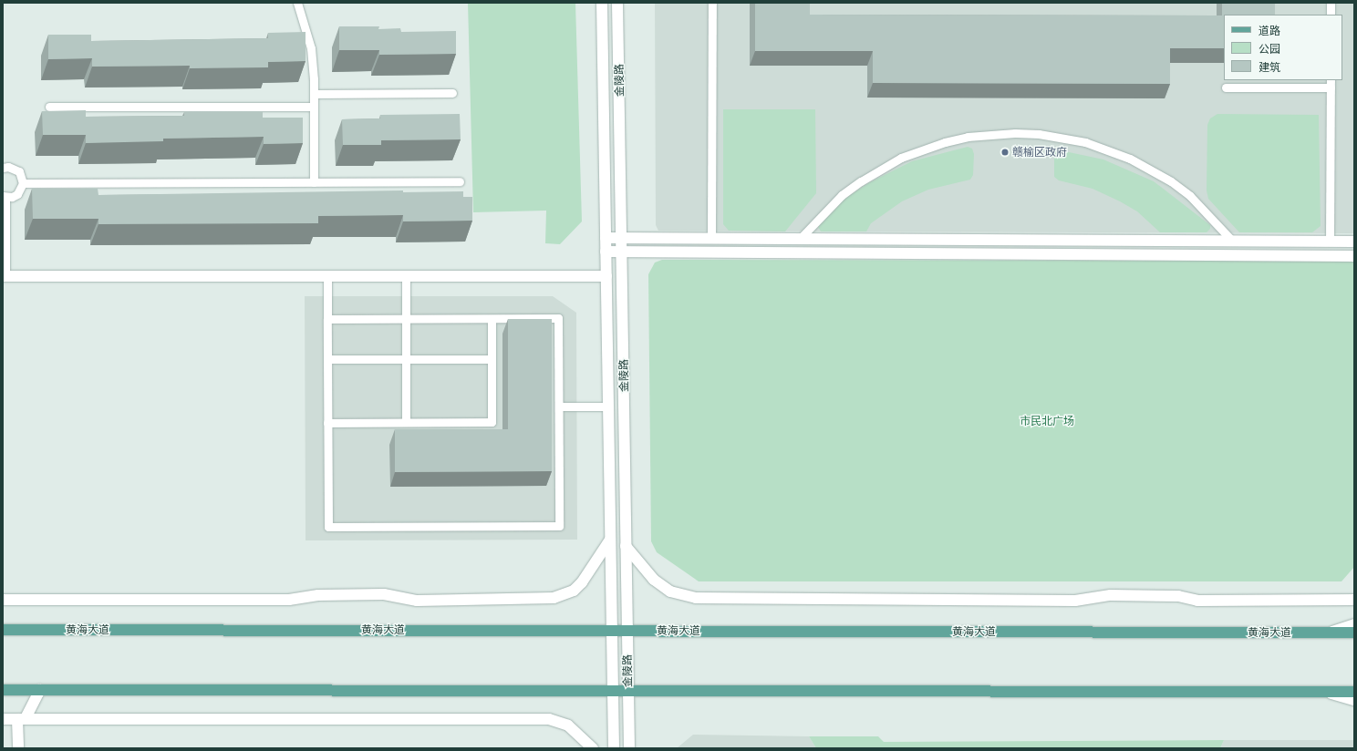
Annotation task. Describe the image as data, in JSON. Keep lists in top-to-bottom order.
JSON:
{
  "streets": {
    "main road": ["黄海大道"],
    "street": ["金陵路"]
  },
  "crossings": [
    ["金陵路", "黄海大道"]
  ],
  "parks": ["市民北广场"],
  "places": ["赣榆区政府"],
  "legend": ["道路", "公园", "建筑"]
}
